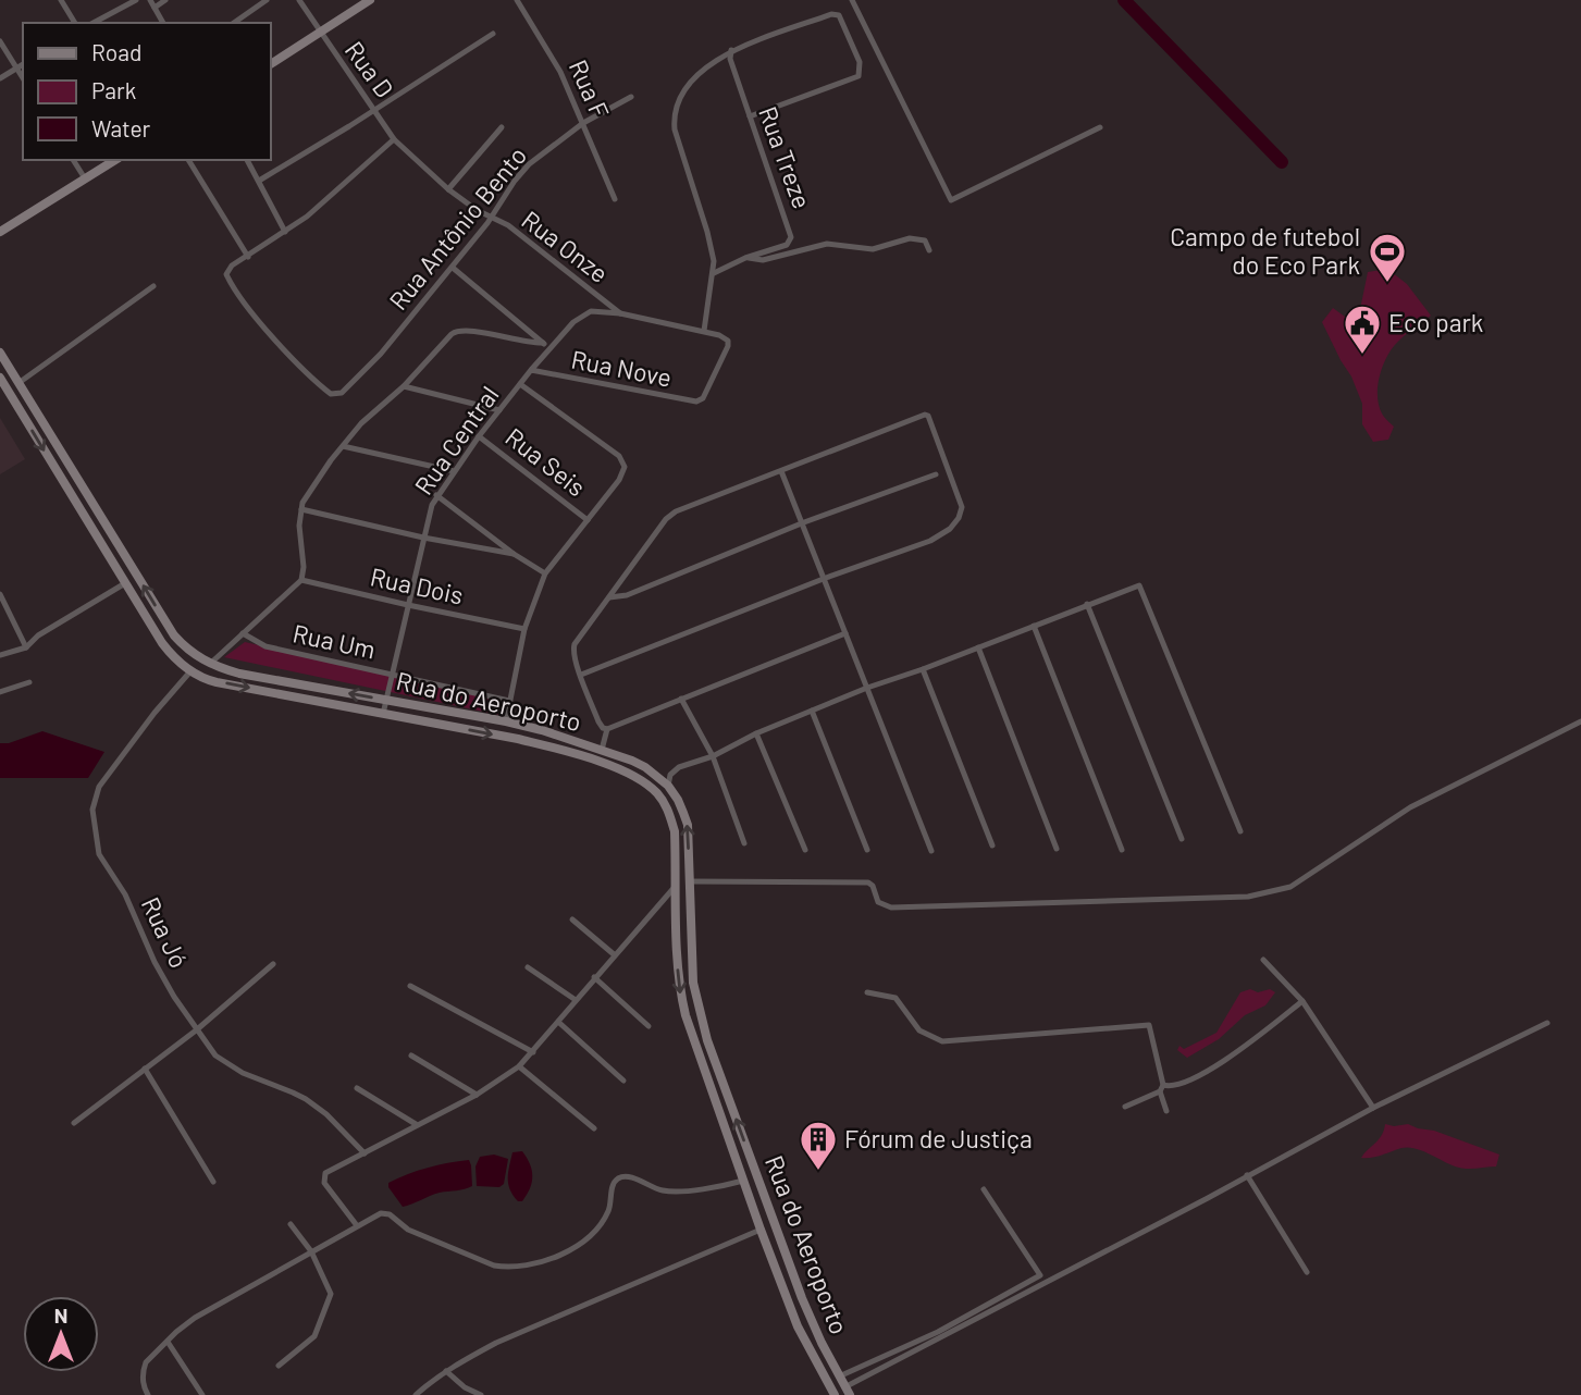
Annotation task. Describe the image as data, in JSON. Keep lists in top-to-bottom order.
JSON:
{
  "streets": {
    "main road": ["Rua do Aeroporto"],
    "street": [
      "Rua D",
      "Rua F",
      "Rua Treze",
      "Rua Antônio Bento",
      "Rua Onze",
      "Rua Nove",
      "Rua Central",
      "Rua Seis",
      "Rua Dois",
      "Rua Um",
      "Rua Jó"
    ]
  },
  "crossings": [
    ["Rua D", "Rua Onze"],
    ["Rua F", "Rua Antônio Bento"],
    ["Rua Antônio Bento", "Rua Onze"],
    ["Rua Onze", "Rua Central"],
    ["Rua Nove", "Rua Central"],
    ["Rua Central", "Rua Seis"],
    ["Rua Central", "Rua Dois"],
    ["Rua Central", "Rua Um"],
    ["Rua Central", "Rua do Aeroporto"],
    ["Rua do Aeroporto", "Rua Jó"]
  ],
  "places": {
    "sports": ["Campo de futebol do Eco Park"],
    "public building": ["Eco park"],
    "building": ["Fórum de Justiça"]
  },
  "legend": ["Road", "Park", "Water"],
  "north": "top"
}
